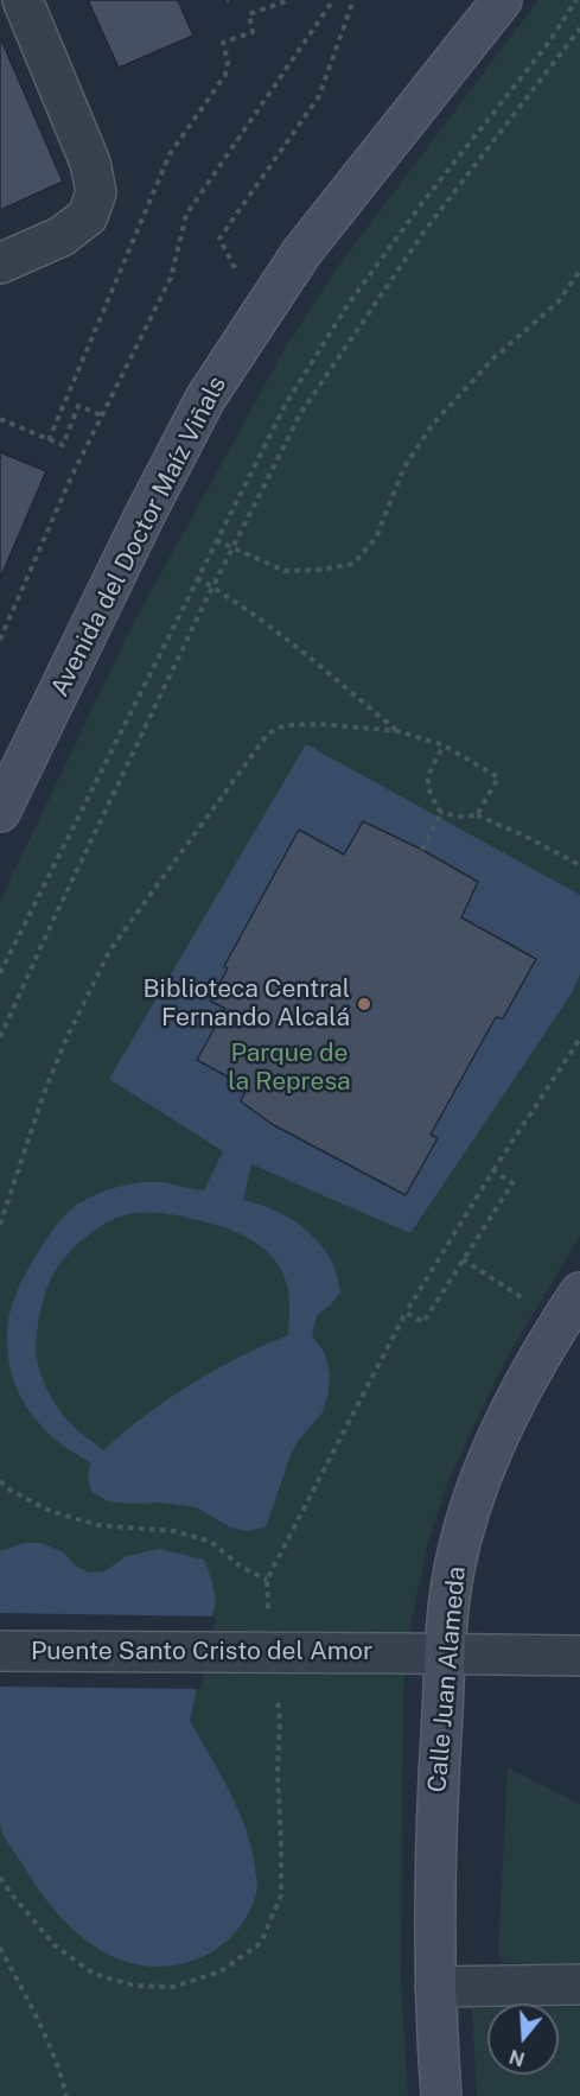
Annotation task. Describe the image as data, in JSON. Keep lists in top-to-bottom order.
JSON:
{
  "streets": {
    "street": ["Avenida del Doctor Maíz Viñals", "Puente Santo Cristo del Amor", "Calle Juan Alameda"]
  },
  "crossings": [
    ["Puente Santo Cristo del Amor", "Calle Juan Alameda"]
  ],
  "parks": ["Parque de la Represa"],
  "places": ["Biblioteca Central Fernando Alcalá"],
  "north": "bottom"
}
